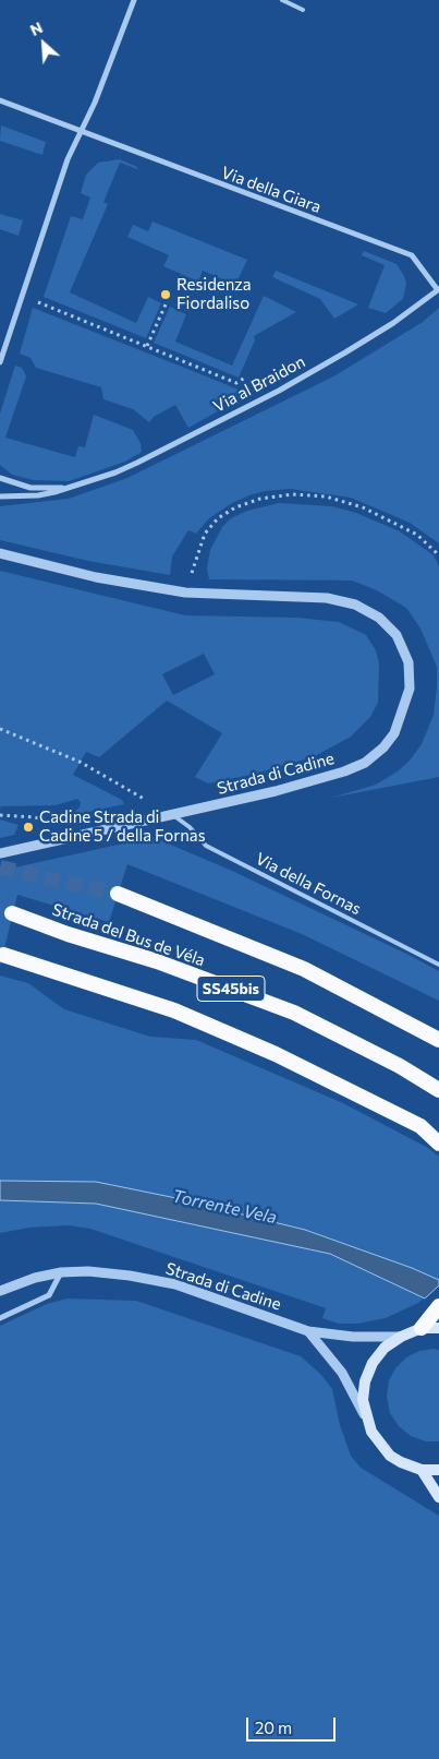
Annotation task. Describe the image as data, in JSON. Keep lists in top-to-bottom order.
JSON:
{
  "streets": {
    "highway": ["Strada del Bus de Véla", "SS45bis"],
    "street": ["Via della Giara", "Via al Braidon", "Strada di Cadine"],
    "lane": ["Via della Fornas"]
  },
  "crossings": [
    ["Via della Giara", "Via al Braidon"],
    ["Strada di Cadine", "Via della Fornas"]
  ],
  "water": ["Torrente Vela"],
  "places": ["Residenza Fiordaliso", "Cadine Strada di Cadine 5 / della Fornas"],
  "scale_bar": "20 m",
  "north": "top left"
}
